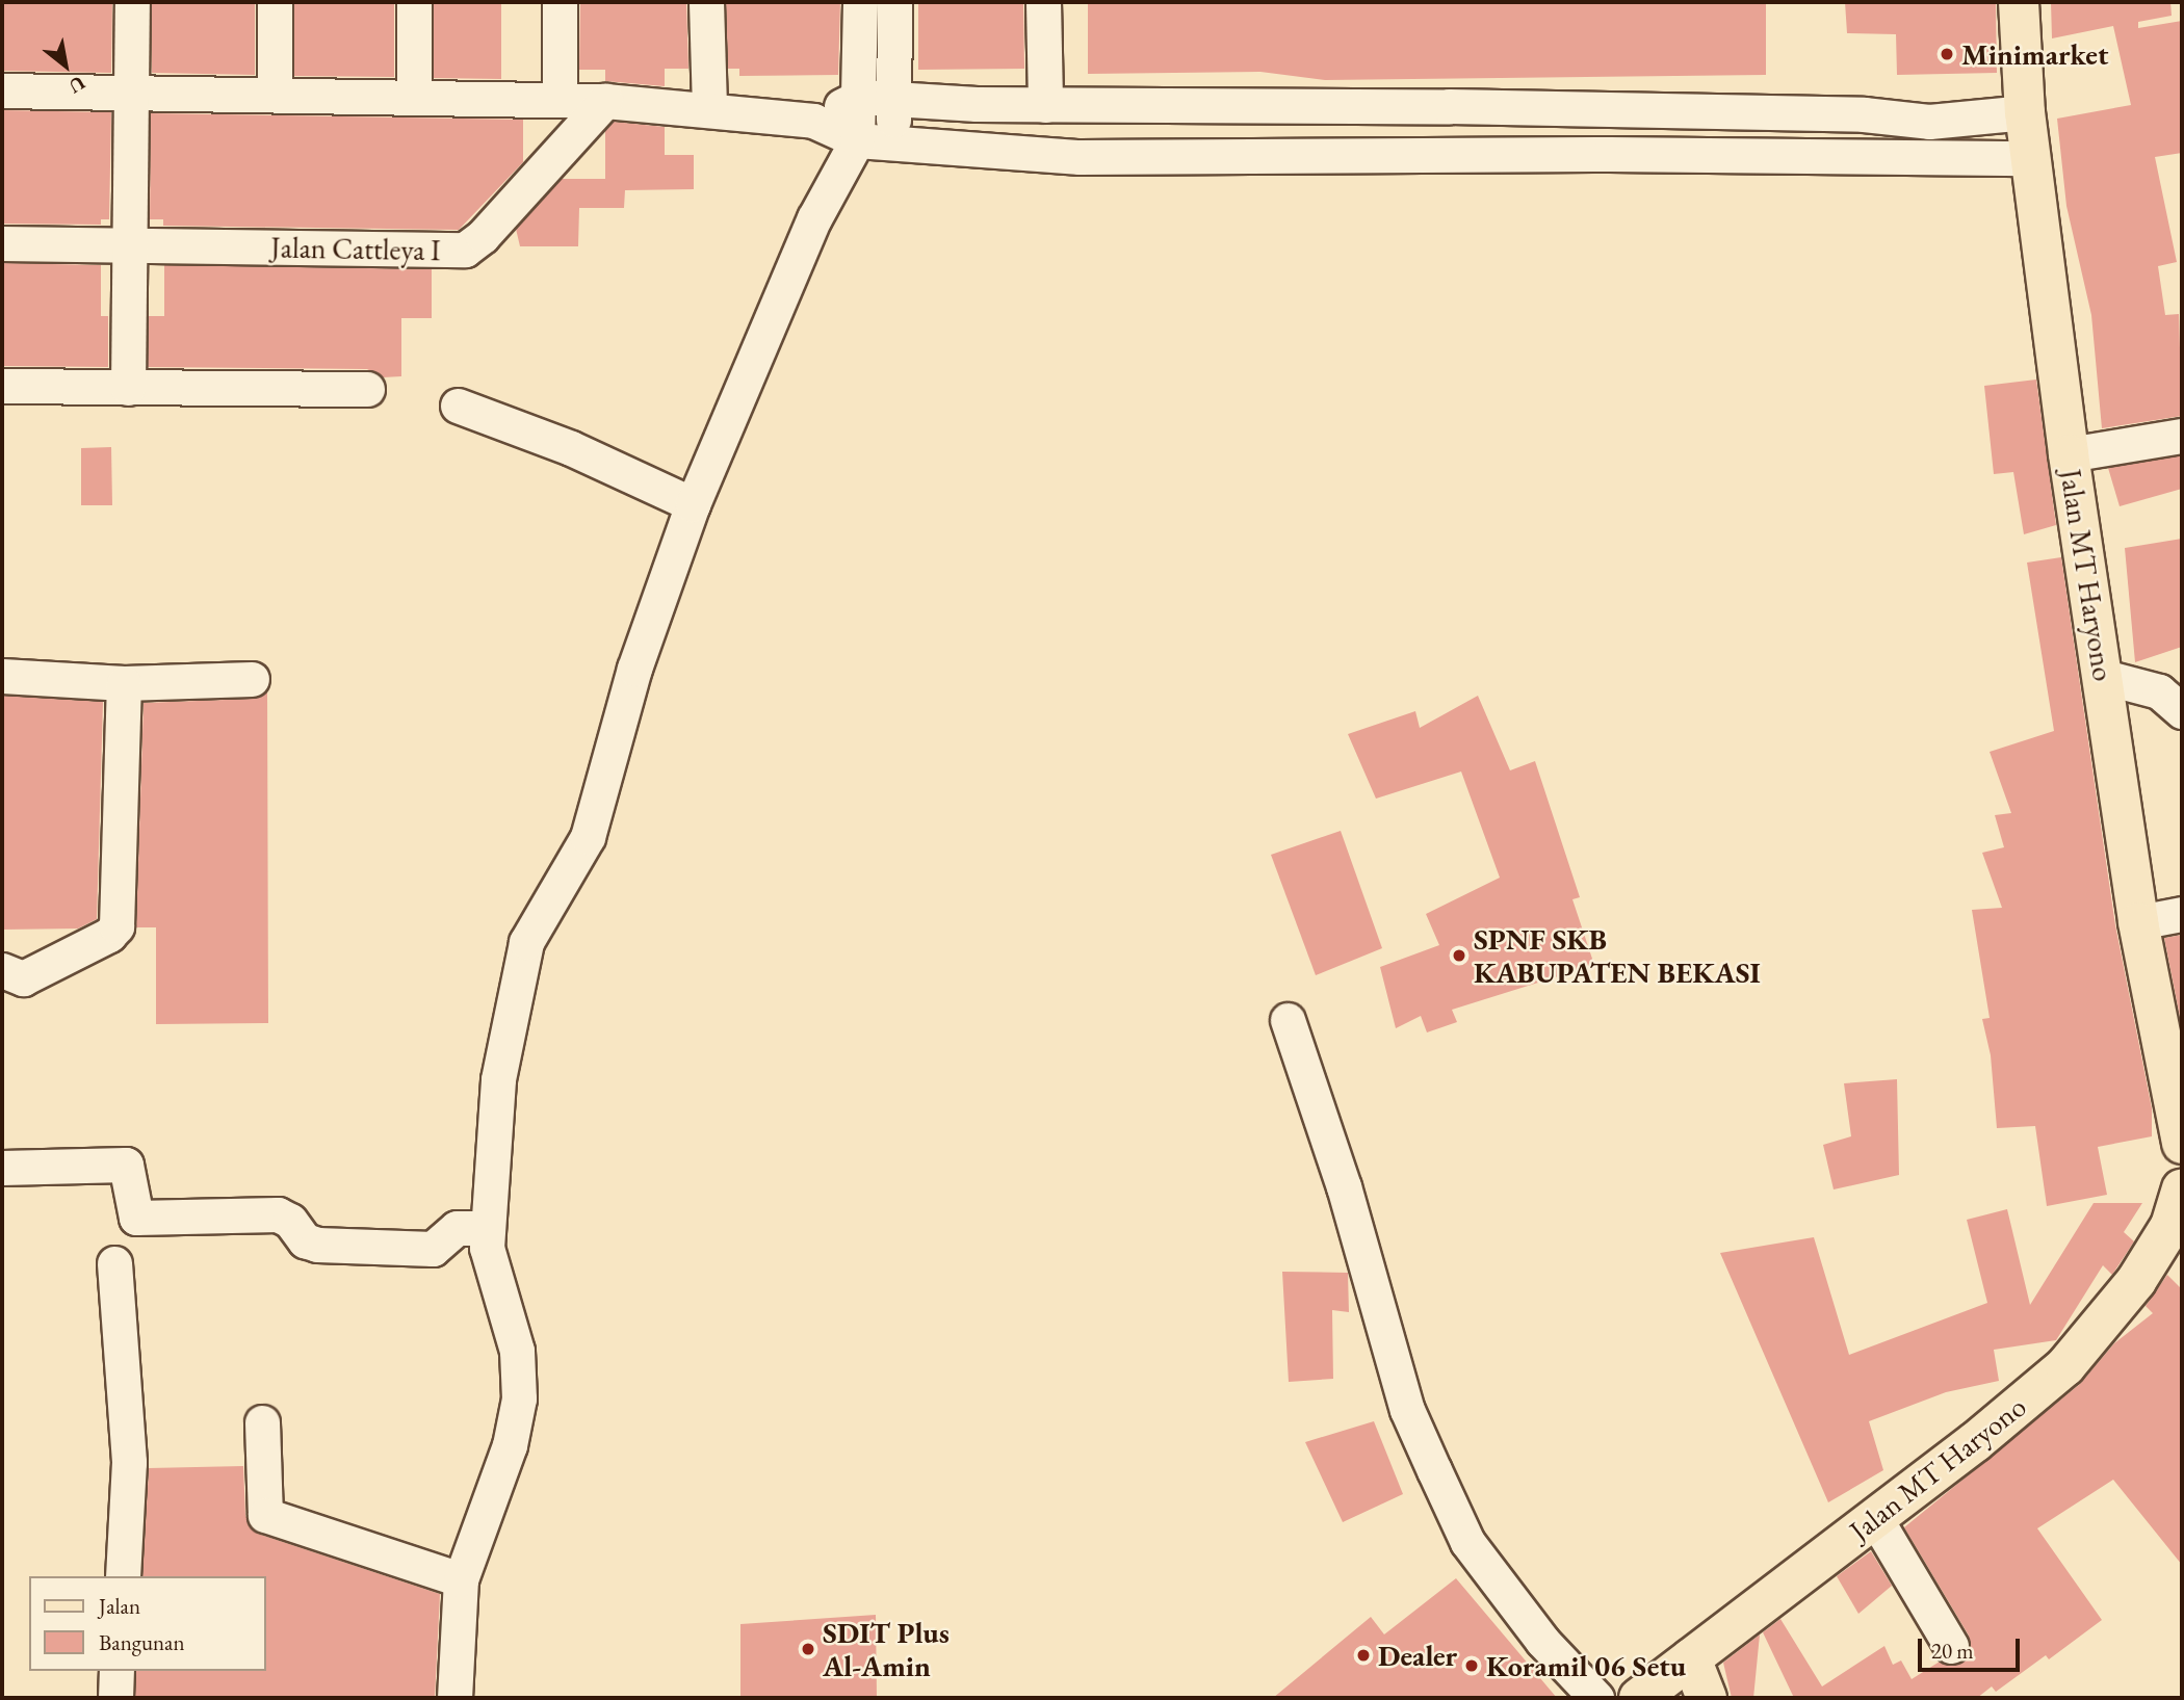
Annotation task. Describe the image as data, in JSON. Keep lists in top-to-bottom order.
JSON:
{
  "streets": {
    "main road": ["Jalan MT Haryono"],
    "street": ["Jalan Cattleya I"]
  },
  "places": [
    "Minimarket",
    "SPNF SKB KABUPATEN BEKASI",
    "SDIT Plus Al-Amin",
    "Dealer",
    "Koramil 06 Setu"
  ],
  "legend": ["Jalan", "Bangunan"],
  "scale_bar": "20 m",
  "north": "bottom right"
}
